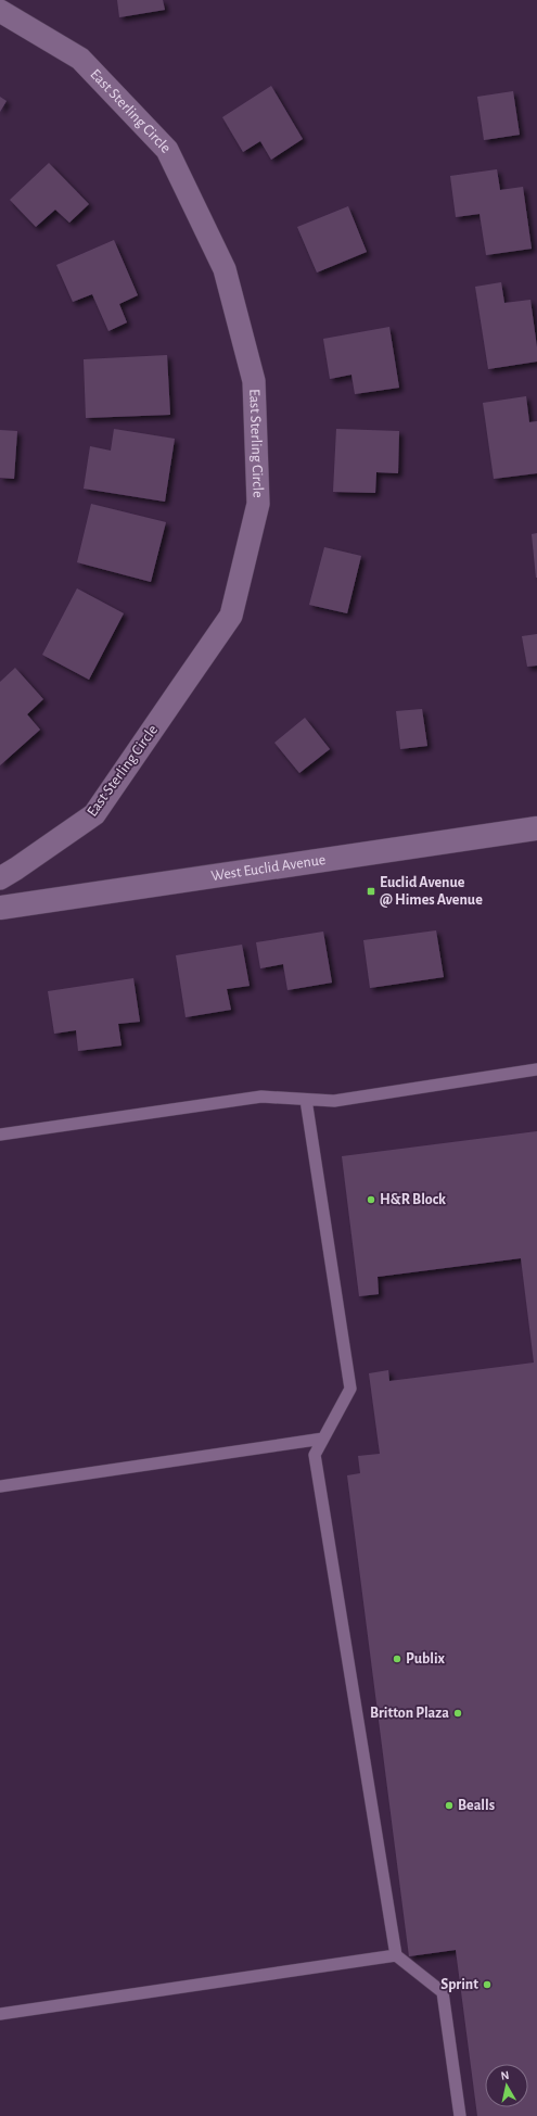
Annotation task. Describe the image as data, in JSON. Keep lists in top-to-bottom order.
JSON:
{
  "streets": {
    "street": ["East Sterling Circle", "West Euclid Avenue"]
  },
  "places": {
    "transit": ["Euclid Avenue @ Himes Avenue"],
    "other": [
      "H&R Block",
      "Publix",
      "Britton Plaza",
      "Bealls",
      "Sprint"
    ]
  },
  "north": "top"
}
